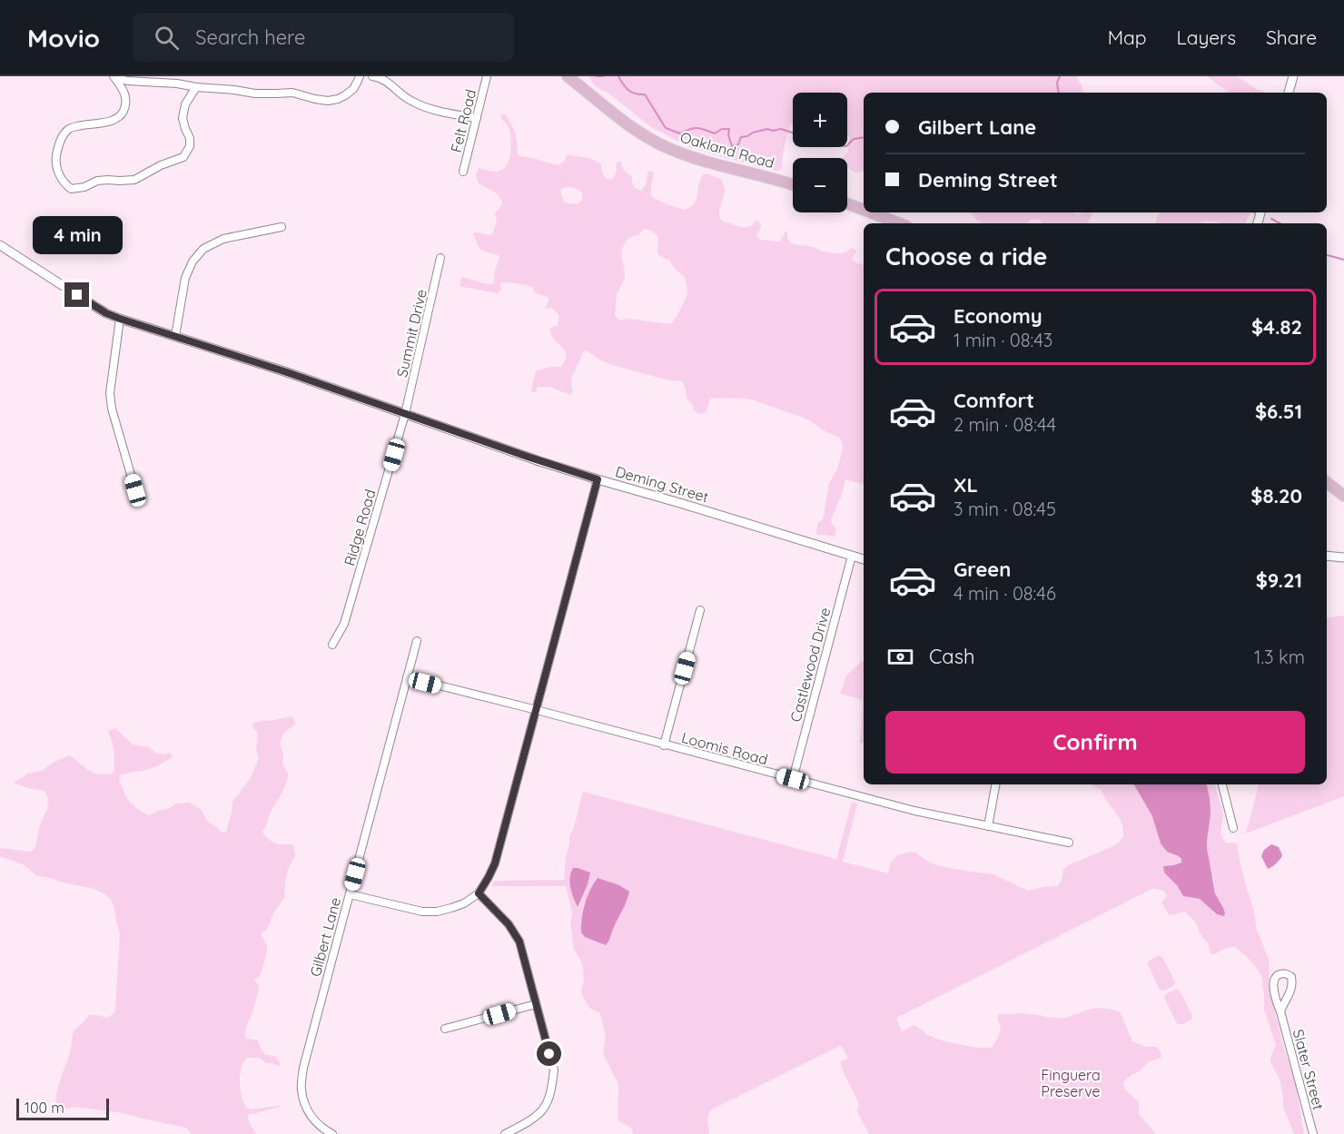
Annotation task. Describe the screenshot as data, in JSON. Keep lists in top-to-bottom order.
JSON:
{
  "streets": {
    "main road": ["Oakland Road"],
    "street": [
      "Felt Road",
      "Summit Drive",
      "Deming Street",
      "Ridge Road",
      "Castlewood Drive",
      "Loomis Road",
      "Gilbert Lane",
      "Slater Street"
    ]
  },
  "crossings": [
    ["Summit Drive", "Deming Street"],
    ["Summit Drive", "Ridge Road"],
    ["Deming Street", "Ridge Road"],
    ["Deming Street", "Castlewood Drive"],
    ["Castlewood Drive", "Loomis Road"],
    ["Loomis Road", "Gilbert Lane"]
  ],
  "parks": ["Finguera Preserve"],
  "scale_bar": "100 m",
  "page": {
    "header": "Movio",
    "search": "Search here",
    "nav": ["Map", "Layers", "Share"],
    "map_buttons": ["+", "−"],
    "banner": ["Gilbert Lane", "Deming Street"],
    "bubble": "4 min",
    "heading": "Choose a ride",
    "list": [
      {
        "name": "Economy",
        "note": "1 min · 08:43",
        "value": "$4.82"
      },
      {
        "name": "Comfort",
        "note": "2 min · 08:44",
        "value": "$6.51"
      },
      {
        "name": "XL",
        "note": "3 min · 08:45",
        "value": "$8.20"
      },
      {
        "name": "Green",
        "note": "4 min · 08:46",
        "value": "$9.21"
      }
    ],
    "pay": ["Cash", "1.3 km"],
    "buttons": "Confirm",
    "scale": "100 m"
  }
}
